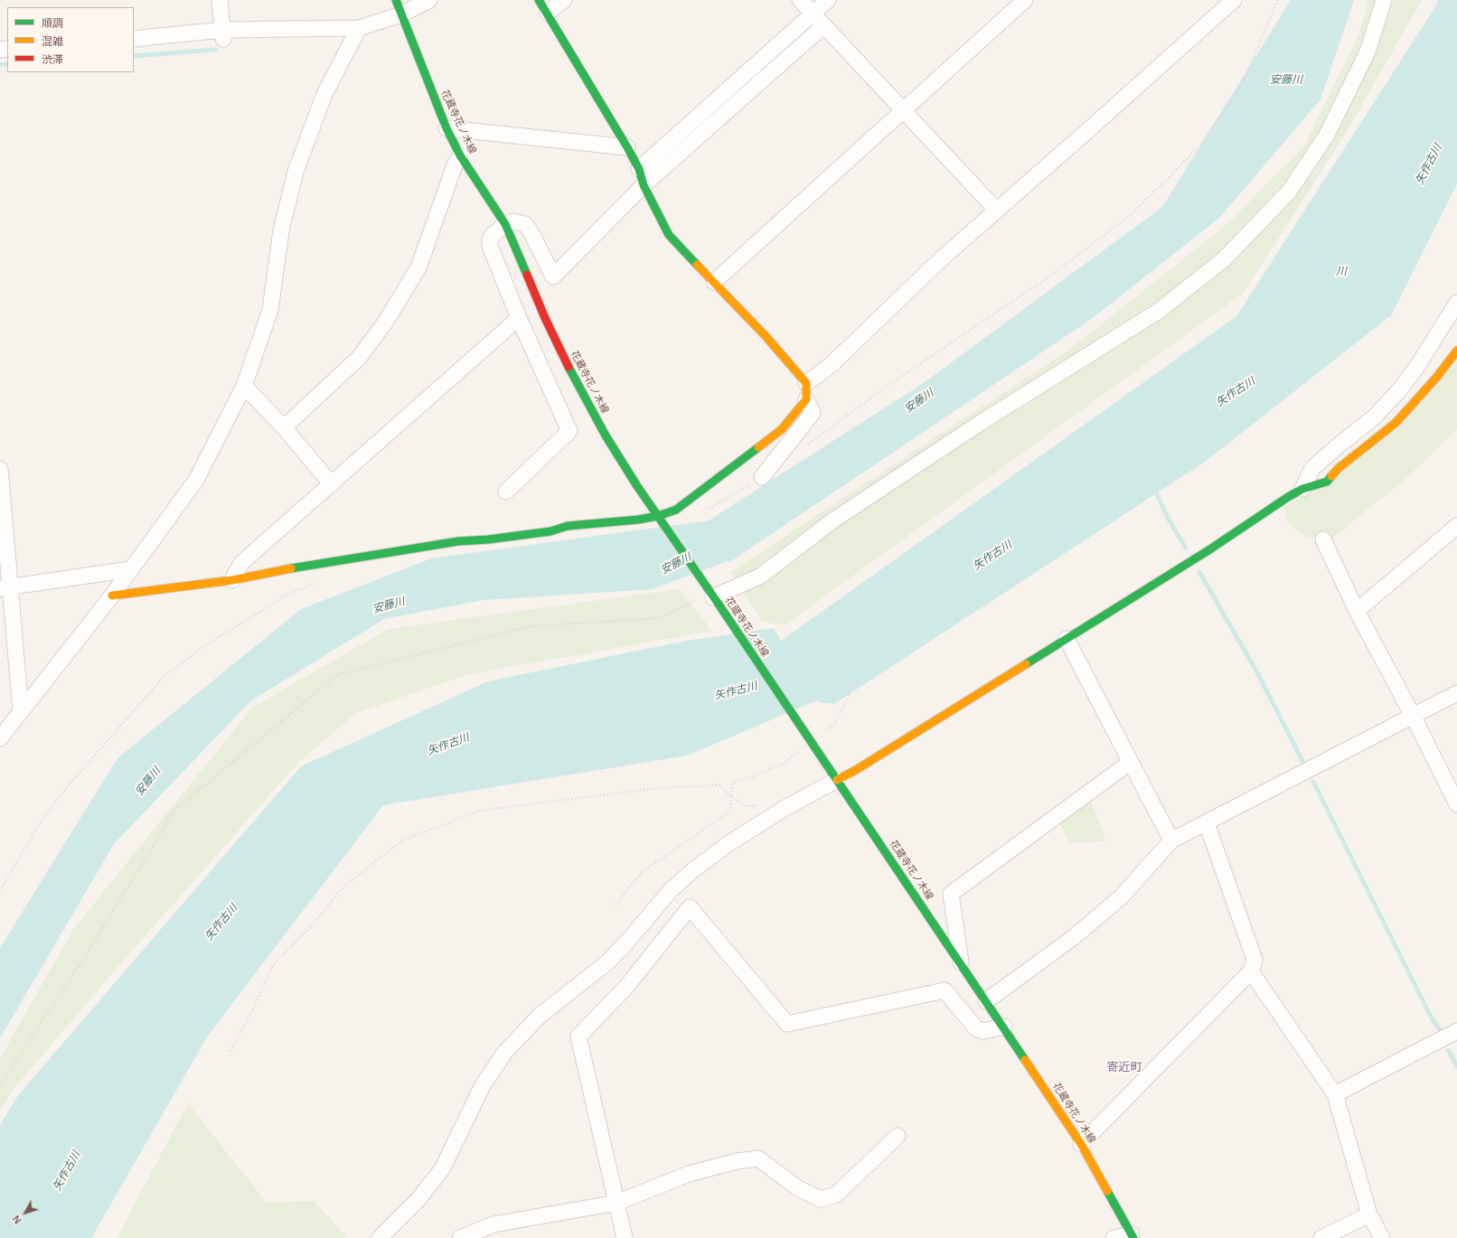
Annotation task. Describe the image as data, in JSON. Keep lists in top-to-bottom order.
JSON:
{
  "streets": {
    "street": ["花蔵寺花ノ木線"]
  },
  "districts": ["寄近町"],
  "water": ["安藤川", "矢作古川", "川"],
  "legend": ["順調", "混雑", "渋滞"],
  "north": "bottom left"
}
